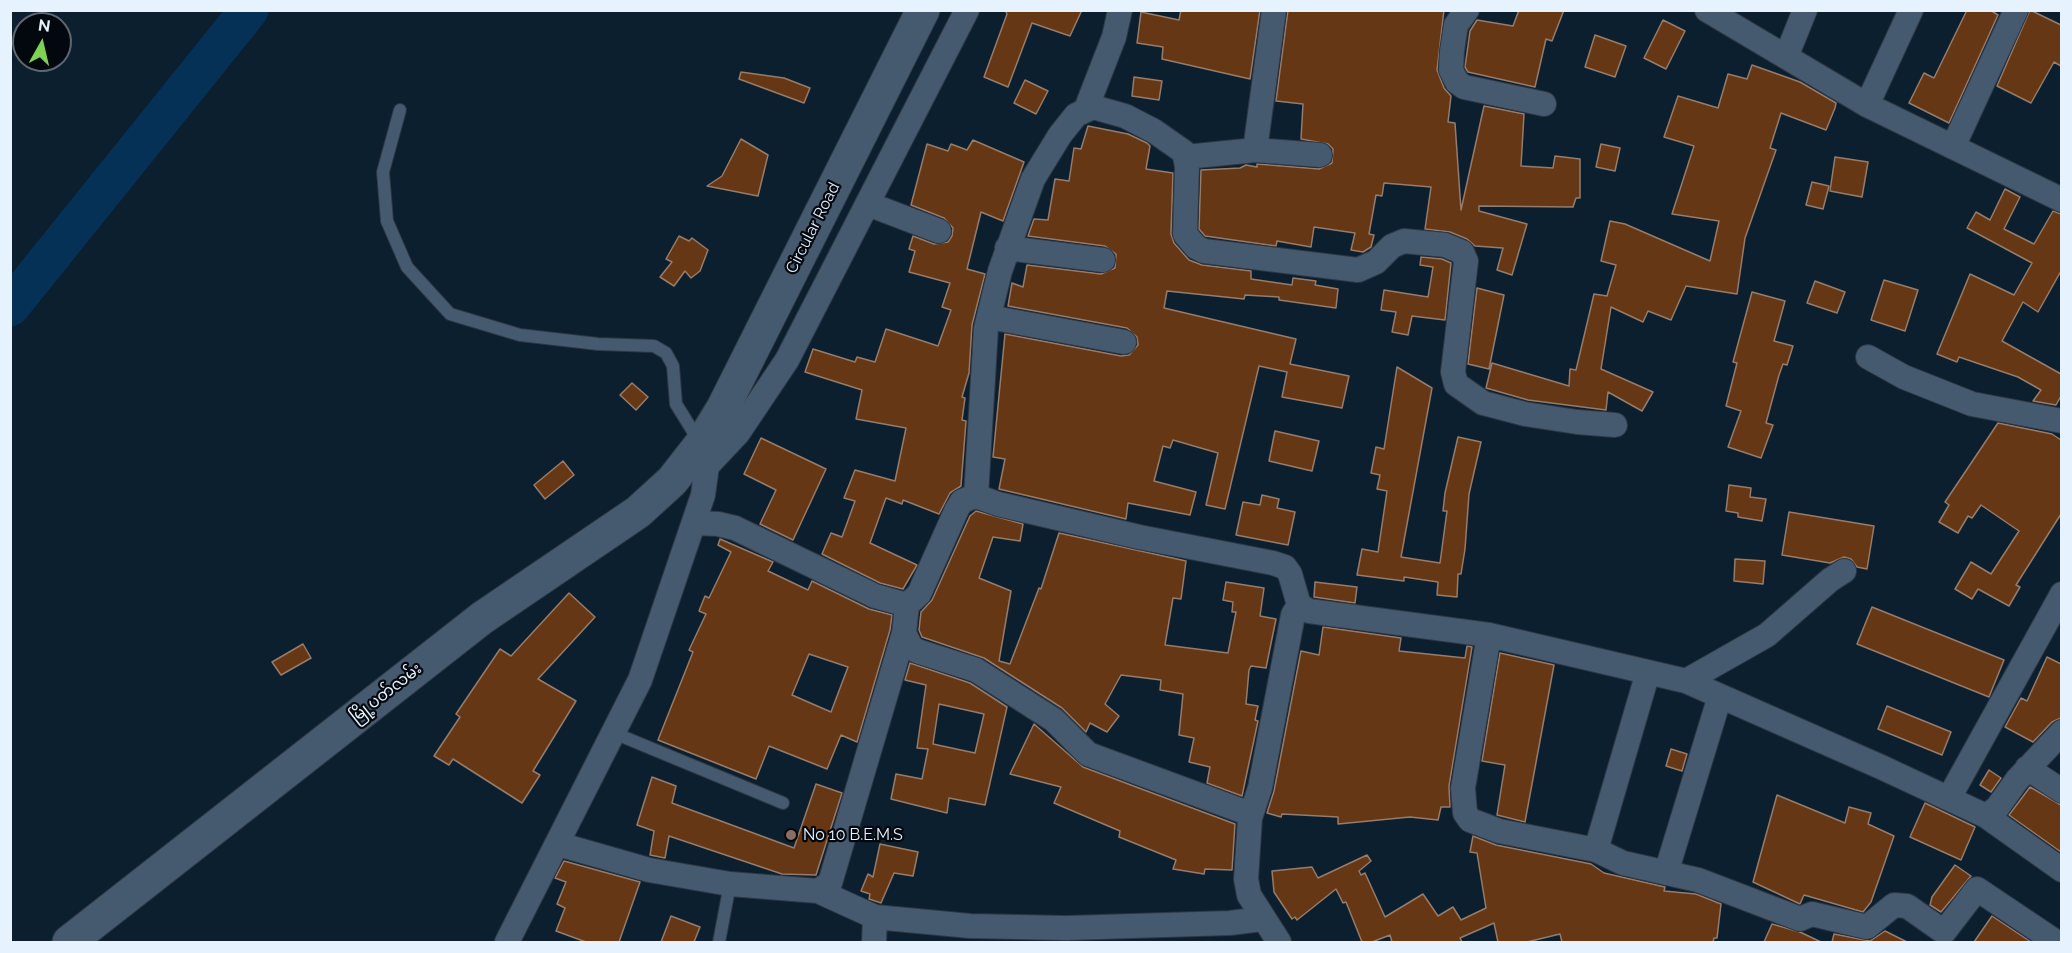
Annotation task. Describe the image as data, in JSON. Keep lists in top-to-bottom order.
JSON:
{
  "streets": {
    "main road": ["Circular Road", "မြို့ပတ်လမ်း"]
  },
  "crossings": [
    ["Circular Road", "မြို့ပတ်လမ်း"]
  ],
  "places": ["No 10 B.E.M.S"],
  "north": "top"
}
